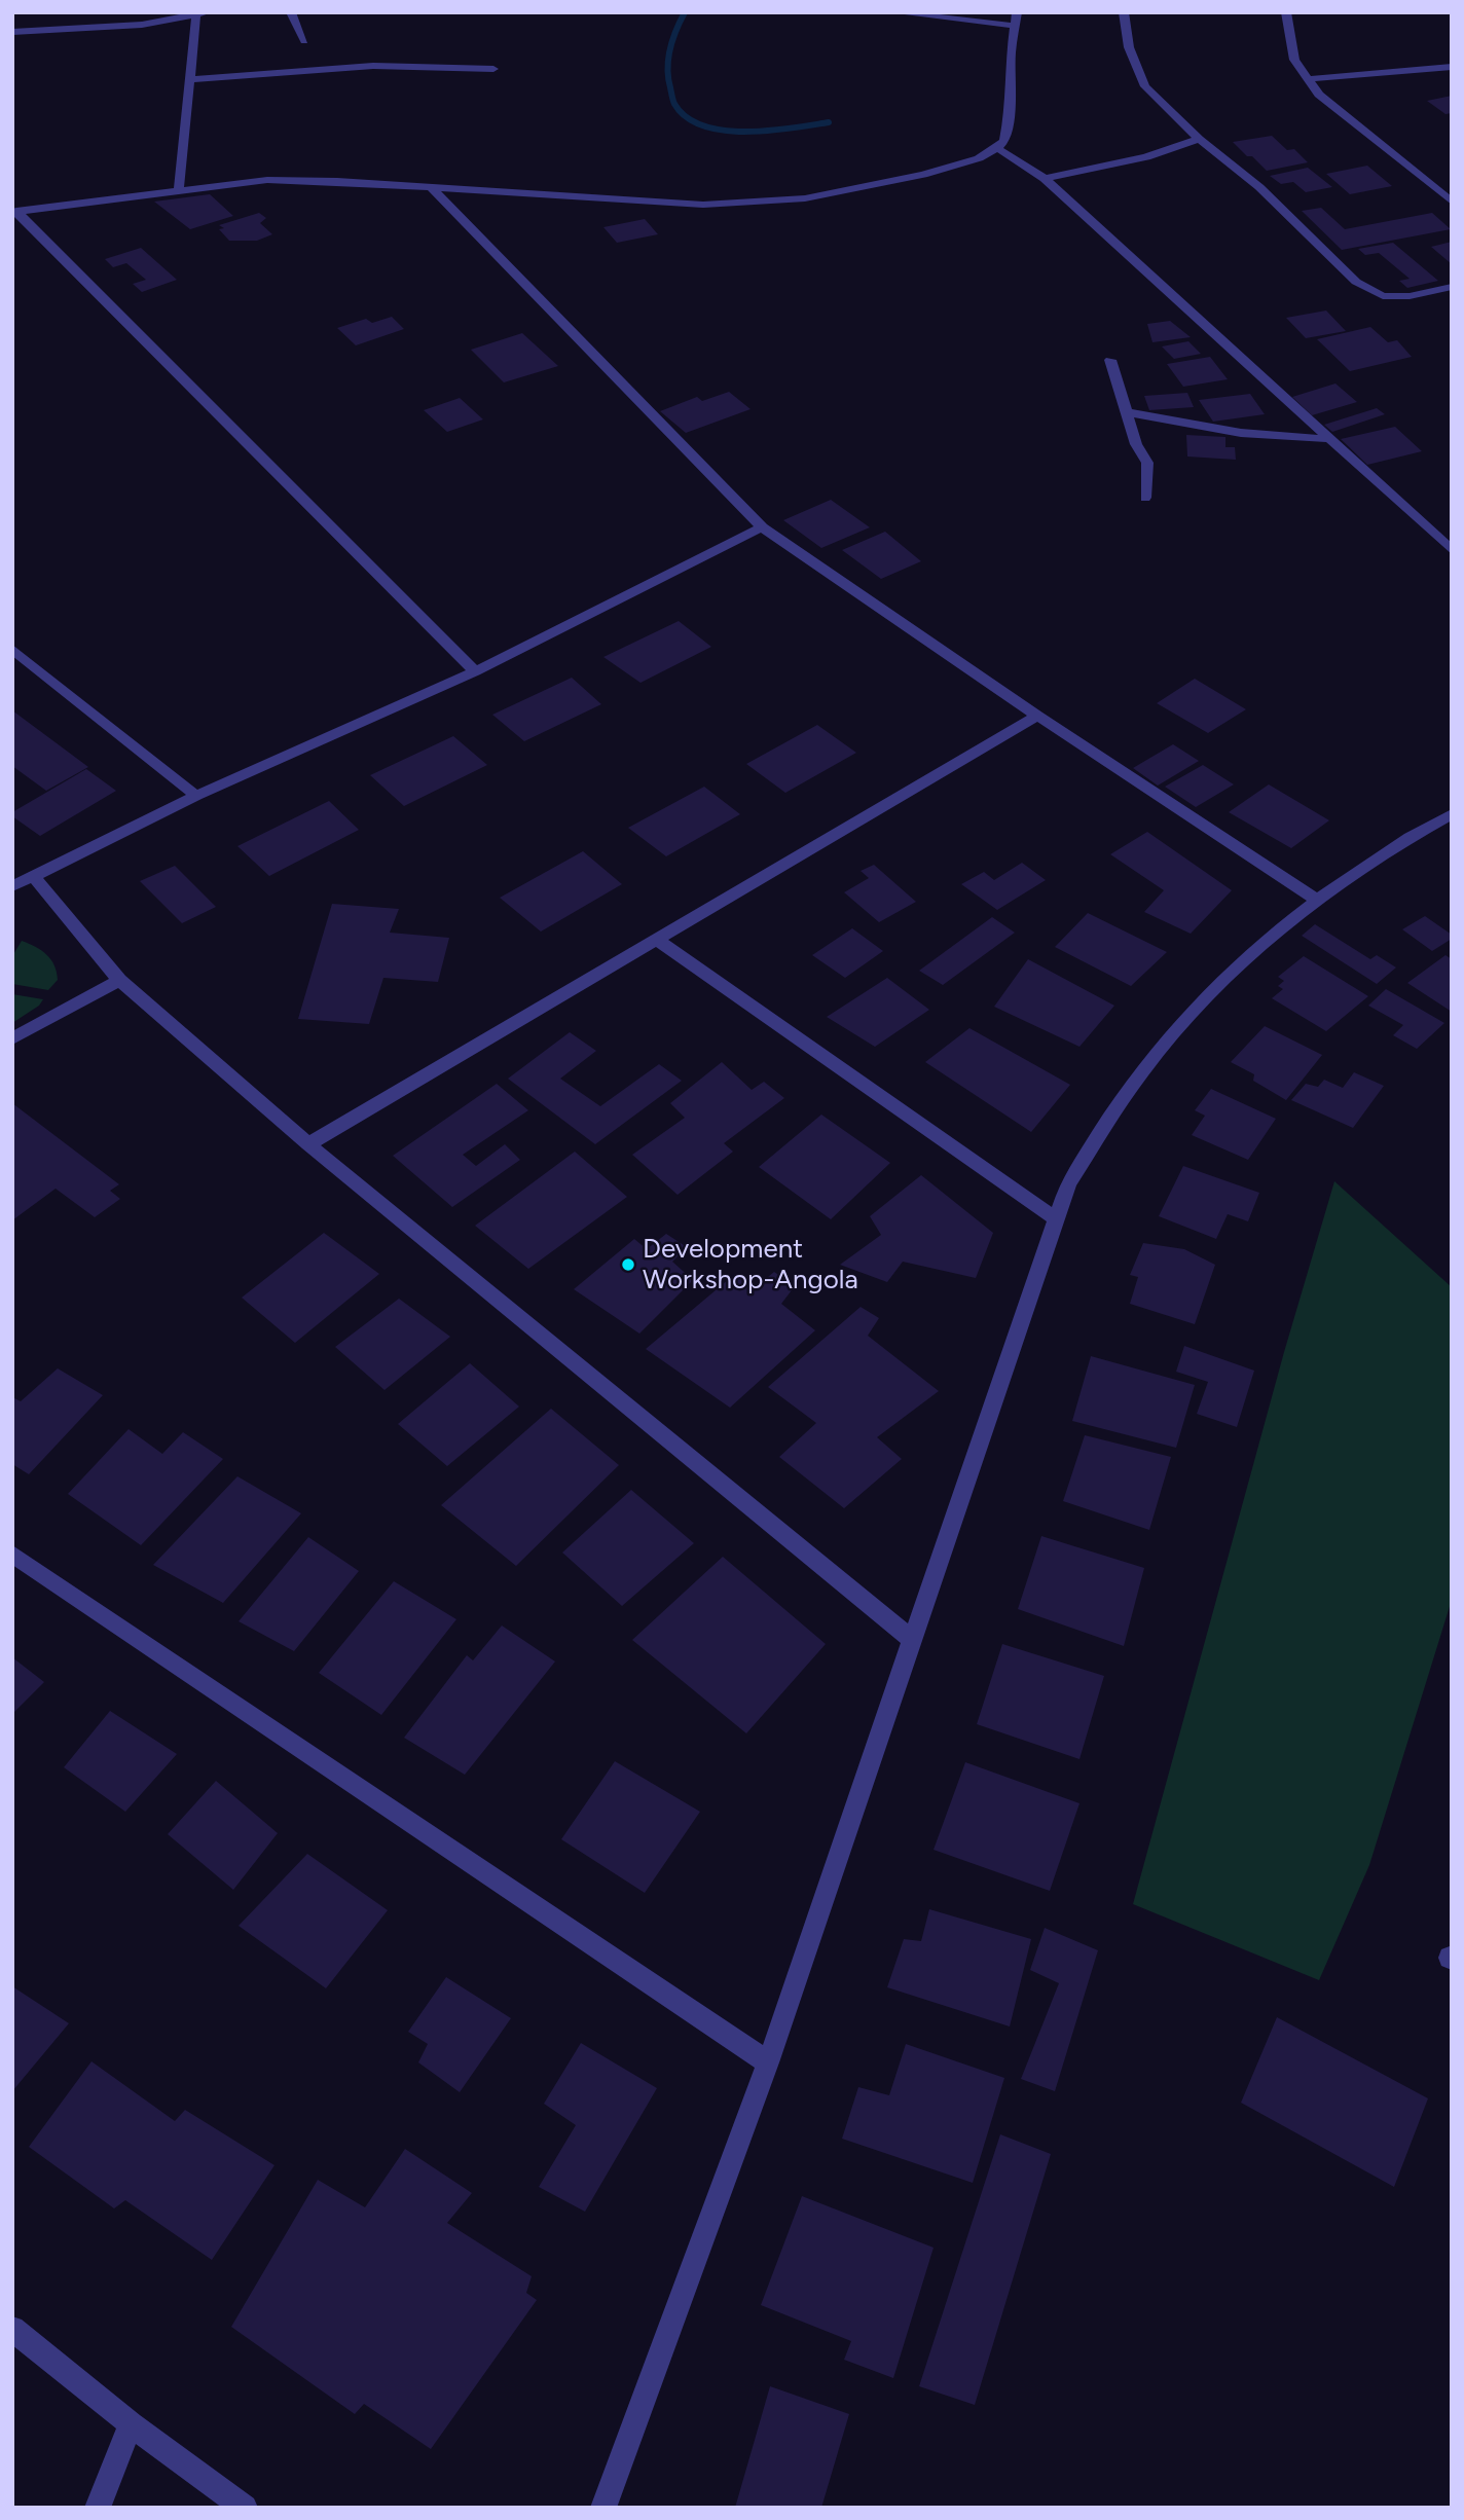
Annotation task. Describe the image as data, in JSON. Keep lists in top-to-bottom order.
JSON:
{
  "places": ["Development Workshop-Angola"]
}
